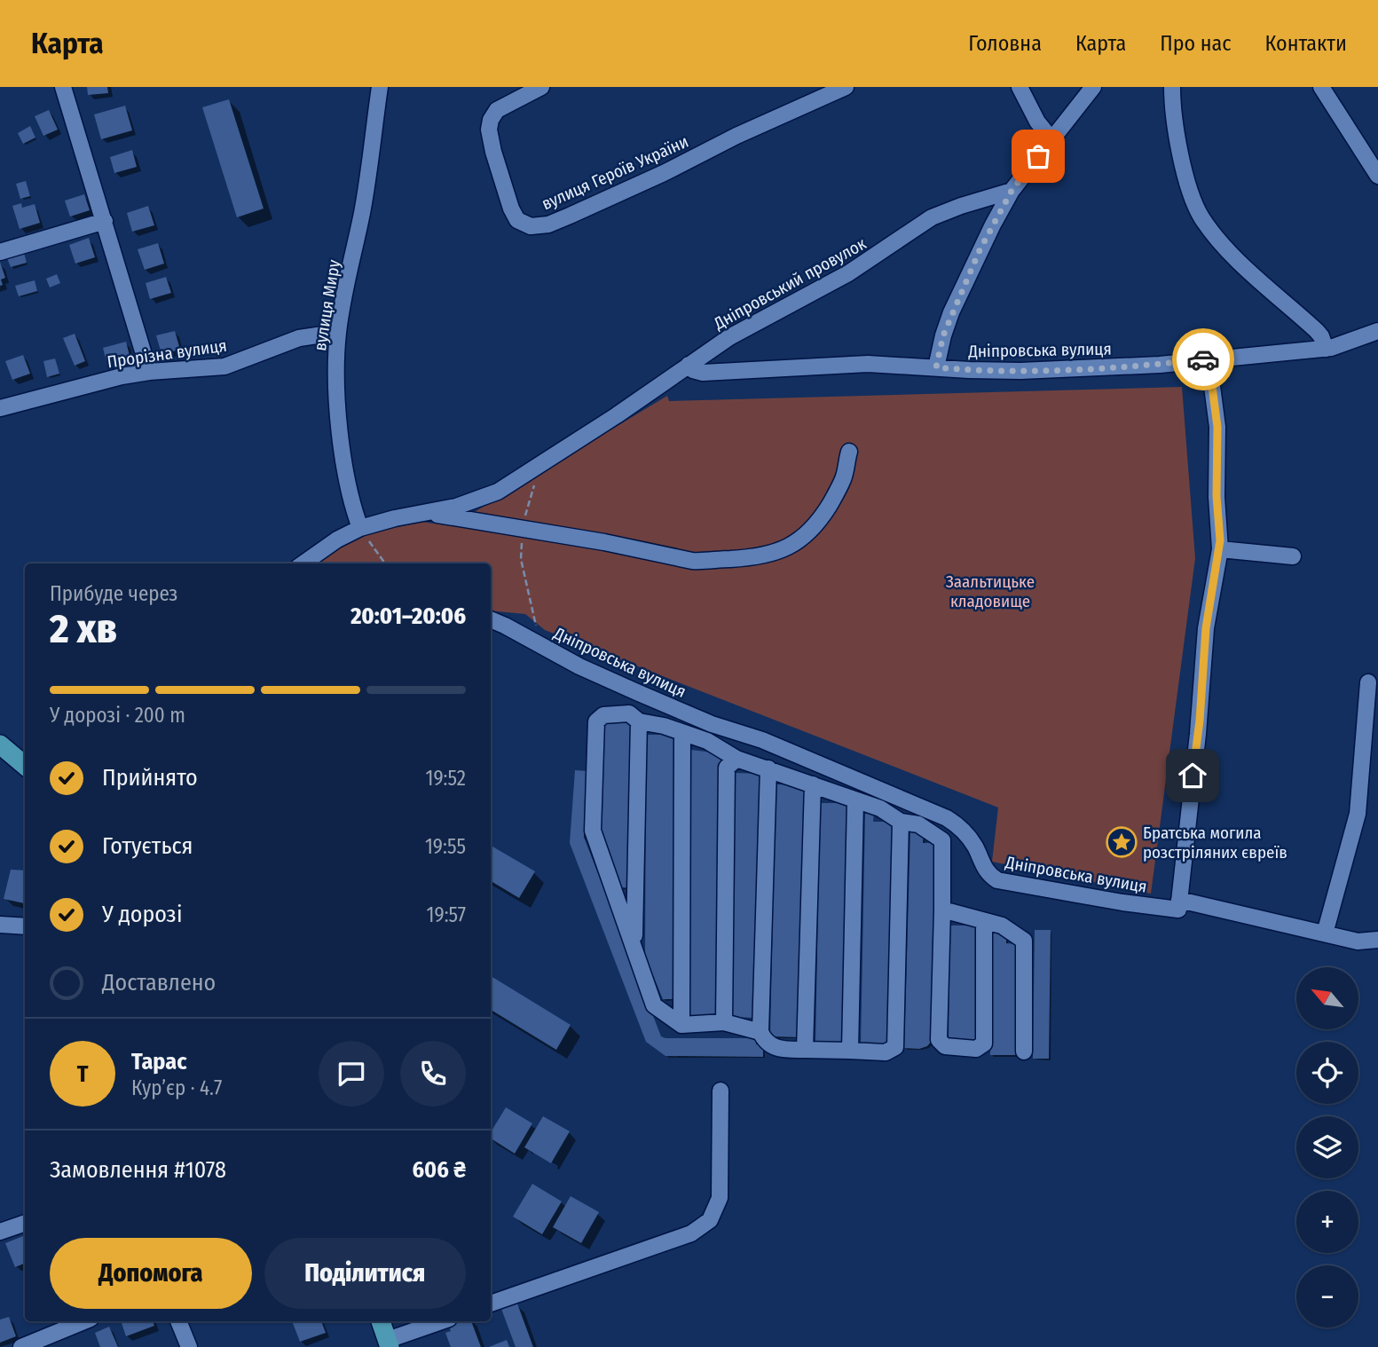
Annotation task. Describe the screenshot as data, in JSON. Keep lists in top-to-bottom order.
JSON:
{
  "streets": {
    "street": [
      "вулиця Героїв України",
      "Дніпровський провулок",
      "вулиця Миру",
      "Дніпровська вулиця",
      "Прорізна вулиця"
    ]
  },
  "crossings": [
    ["Дніпровський провулок", "Дніпровська вулиця"],
    ["вулиця Миру", "Прорізна вулиця"]
  ],
  "parks": ["Заальтицьке кладовище"],
  "places": {
    "place": ["Братська могила розстріляних євреїв"]
  },
  "north": "top left",
  "page": {
    "header": "Карта",
    "nav": [
      "Головна",
      "Карта",
      "Про нас",
      "Контакти"
    ],
    "heading": ["2 хв", "Прибуде через", "20:01–20:06"],
    "panel": [
      "Тарас",
      "Кур’єр · 4.7",
      "Замовлення #1078",
      "606 ₴"
    ],
    "bar": "У дорозі · 200 m",
    "list": [
      ["Прийнято", "19:52"],
      ["Готується", "19:55"],
      ["У дорозі", "19:57"],
      "Доставлено"
    ],
    "map_buttons": ["+", "−"],
    "round": "Т",
    "buttons": ["Допомога", "Поділитися"]
  }
}
